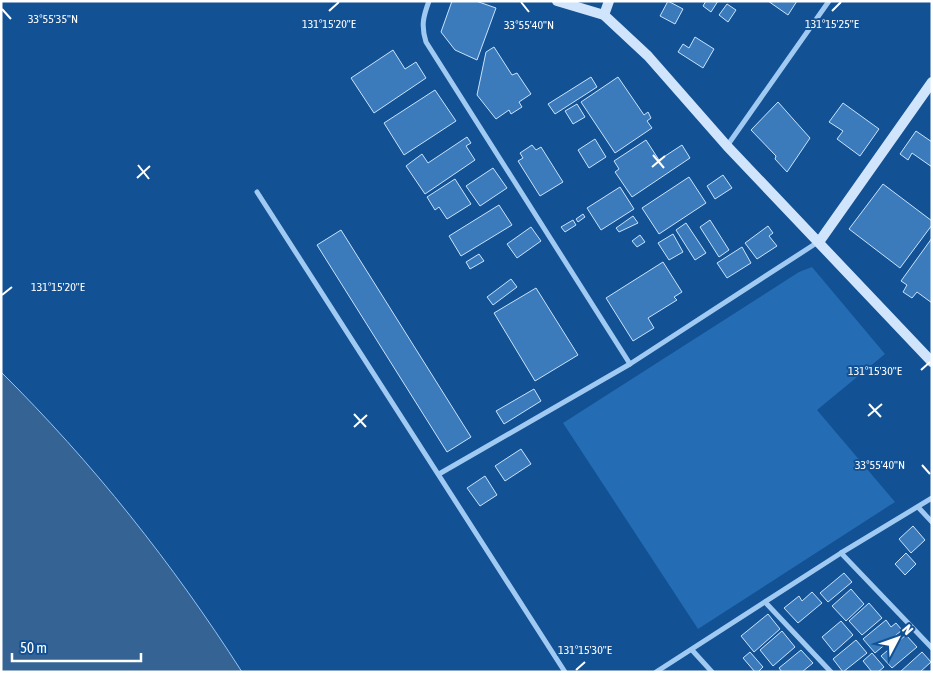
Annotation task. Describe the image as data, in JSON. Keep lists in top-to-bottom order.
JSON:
{
  "scale_bar": "50 m",
  "north": "top right",
  "coordinates": [
    "33°55'35\"N",
    "131°15'20\"E",
    "131°15'25\"E",
    "33°55'40\"N",
    "131°15'30\"E"
  ]
}
